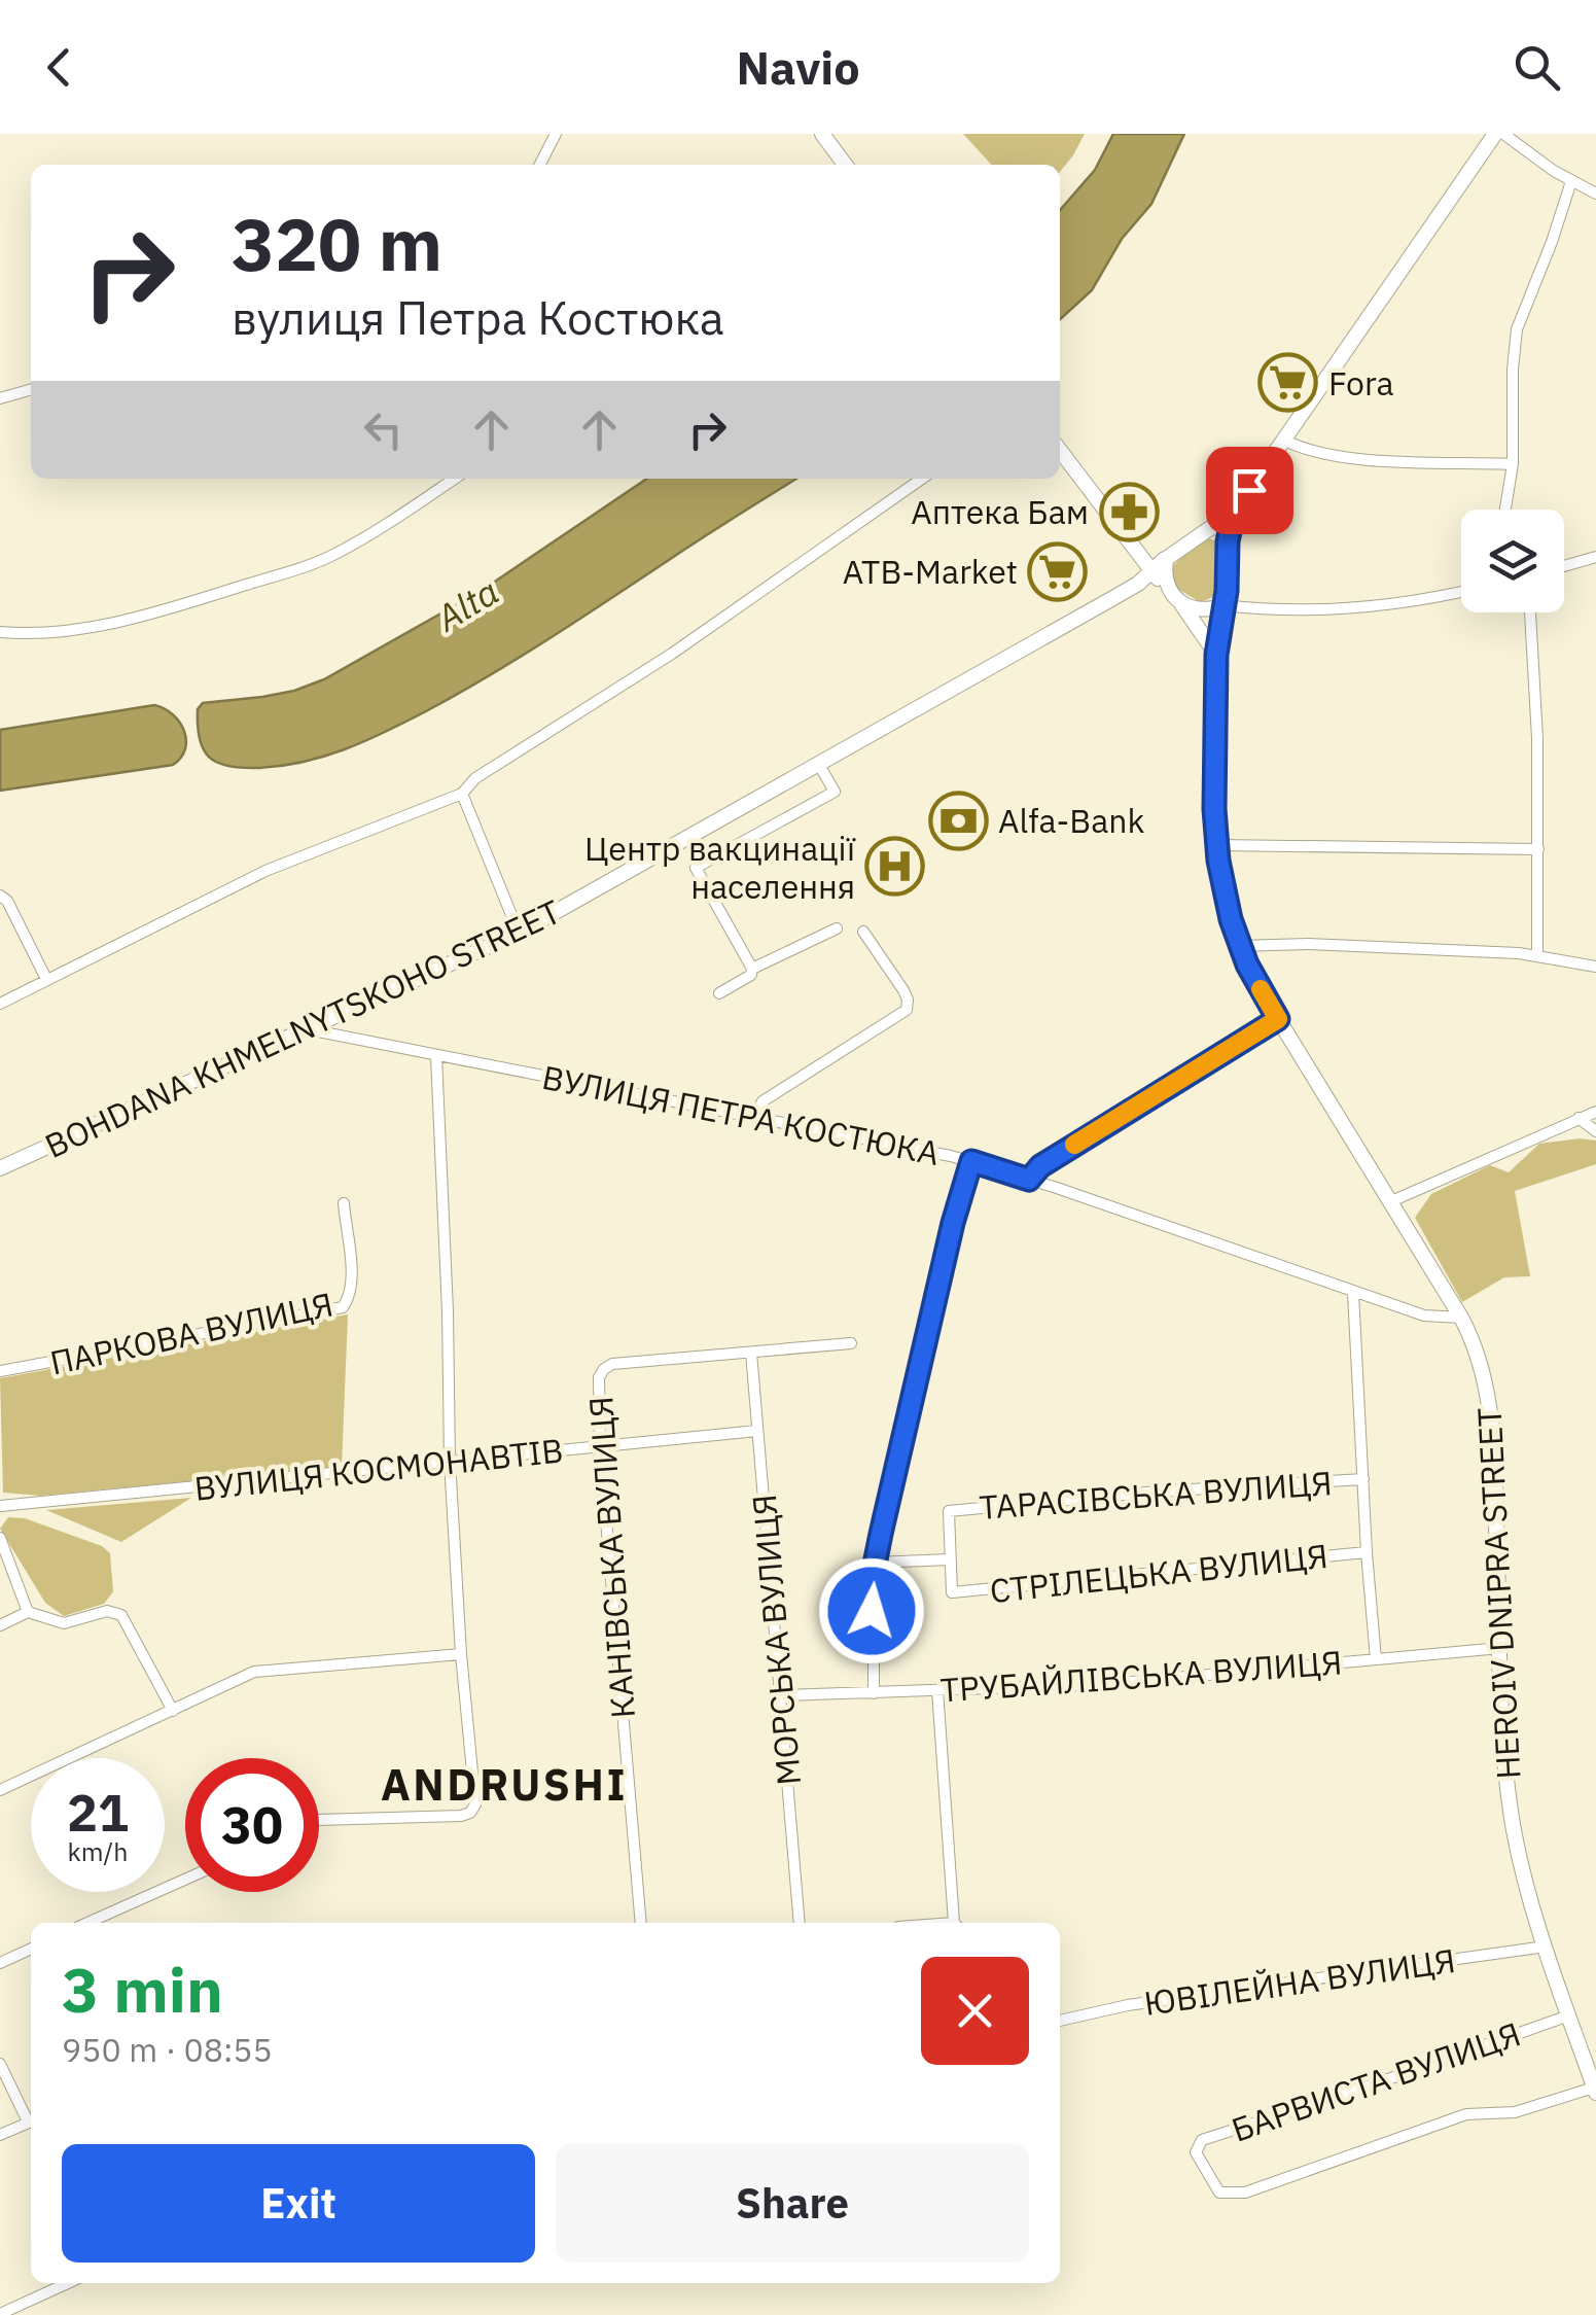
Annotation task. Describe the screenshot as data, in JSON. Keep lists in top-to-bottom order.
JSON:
{
  "streets": {
    "main road": ["BOHDANA KHMELNYTSKOHO STREET", "HEROIV DNIPRA STREET"],
    "street": [
      "ВУЛИЦЯ ПЕТРА КОСТЮКА",
      "ПАРКОВА ВУЛИЦЯ",
      "ВУЛИЦЯ КОСМОНАВТІВ",
      "ТАРАСІВСЬКА ВУЛИЦЯ",
      "КАНІВСЬКА ВУЛИЦЯ",
      "СТРІЛЕЦЬКА ВУЛИЦЯ",
      "МОРСЬКА ВУЛИЦЯ",
      "ТРУБАЙЛІВСЬКА ВУЛИЦЯ",
      "ЮВІЛЕЙНА ВУЛИЦЯ",
      "БАРВИСТА ВУЛИЦЯ"
    ]
  },
  "crossings": [
    ["BOHDANA KHMELNYTSKOHO STREET", "ВУЛИЦЯ ПЕТРА КОСТЮКА"],
    ["ВУЛИЦЯ ПЕТРА КОСТЮКА", "HEROIV DNIPRA STREET"],
    ["ВУЛИЦЯ КОСМОНАВТІВ", "КАНІВСЬКА ВУЛИЦЯ"],
    ["ВУЛИЦЯ КОСМОНАВТІВ", "МОРСЬКА ВУЛИЦЯ"],
    ["ТАРАСІВСЬКА ВУЛИЦЯ", "СТРІЛЕЦЬКА ВУЛИЦЯ"],
    ["КАНІВСЬКА ВУЛИЦЯ", "МОРСЬКА ВУЛИЦЯ"],
    ["HEROIV DNIPRA STREET", "ТРУБАЙЛІВСЬКА ВУЛИЦЯ"],
    ["HEROIV DNIPRA STREET", "ЮВІЛЕЙНА ВУЛИЦЯ"],
    ["HEROIV DNIPRA STREET", "БАРВИСТА ВУЛИЦЯ"],
    ["МОРСЬКА ВУЛИЦЯ", "ТРУБАЙЛІВСЬКА ВУЛИЦЯ"]
  ],
  "districts": ["ANDRUSHI"],
  "water": ["Alta"],
  "places": {
    "supermarket": ["Fora", "ATB-Market"],
    "pharmacy": ["Аптека Бам"],
    "bank": ["Alfa-Bank"],
    "hospital": ["Центр вакцинації населення"]
  },
  "page": {
    "header": "Navio",
    "turn": ["320 m", "вулиця Петра Костюка"],
    "speed": "21 km/h",
    "limit": "30",
    "heading": ["3 min", "950 m · 08:55"],
    "buttons": ["Exit", "Share"]
  }
}
